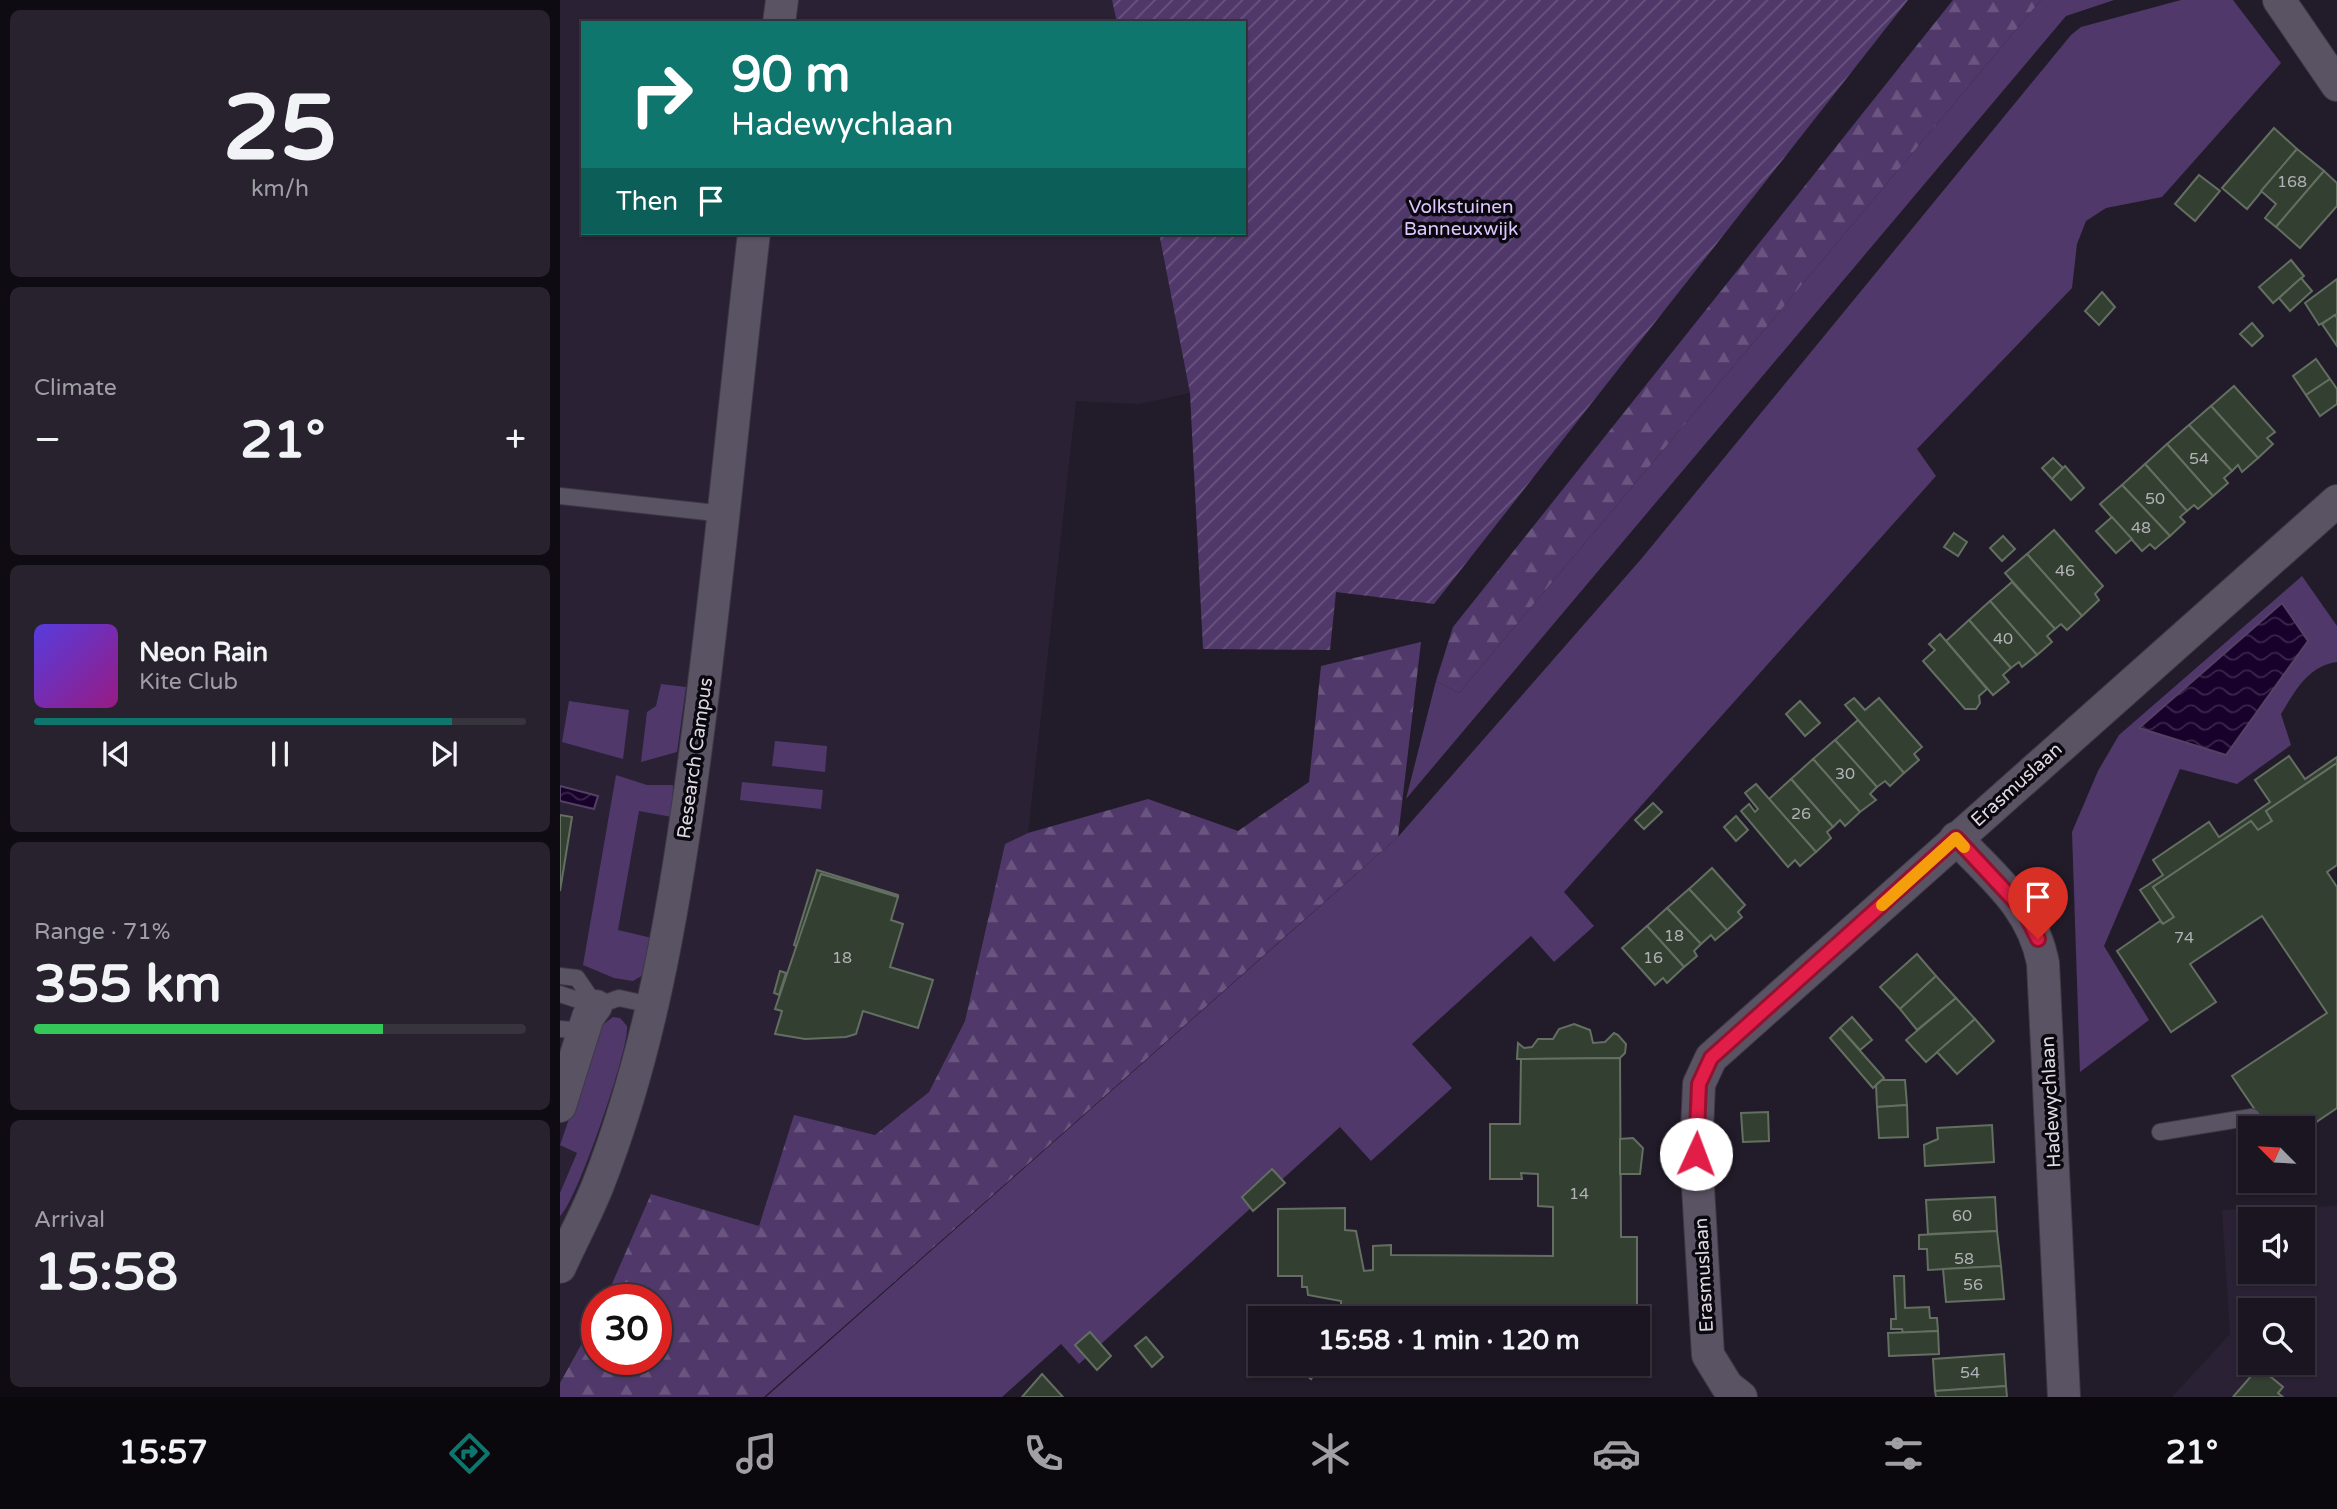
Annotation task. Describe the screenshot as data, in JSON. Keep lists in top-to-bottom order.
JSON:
{
  "streets": {
    "street": ["Research Campus", "Erasmuslaan", "Hadewychlaan"]
  },
  "crossings": [
    ["Erasmuslaan", "Hadewychlaan"]
  ],
  "parks": ["Volkstuinen Banneuxwijk"],
  "house_numbers": [
    "168",
    "54",
    "50",
    "48",
    "46",
    "40",
    "30",
    "26",
    "18",
    "74",
    "18",
    "16",
    "14",
    "60",
    "58",
    "56",
    "54"
  ],
  "north": "top left",
  "page": {
    "tile": [
      ["25", "km/h"],
      "Climate",
      ["Range · 71%", "355 km"],
      ["Arrival", "15:58"]
    ],
    "turn": ["90 m", "Hadewychlaan"],
    "then": "Then",
    "heat": ["−", "21°", "+"],
    "song": ["Neon Rain", "Kite Club"],
    "limit": "30",
    "trip": "15:58 · 1 min · 120 m",
    "tabs": ["15:57", "21°"]
  }
}
